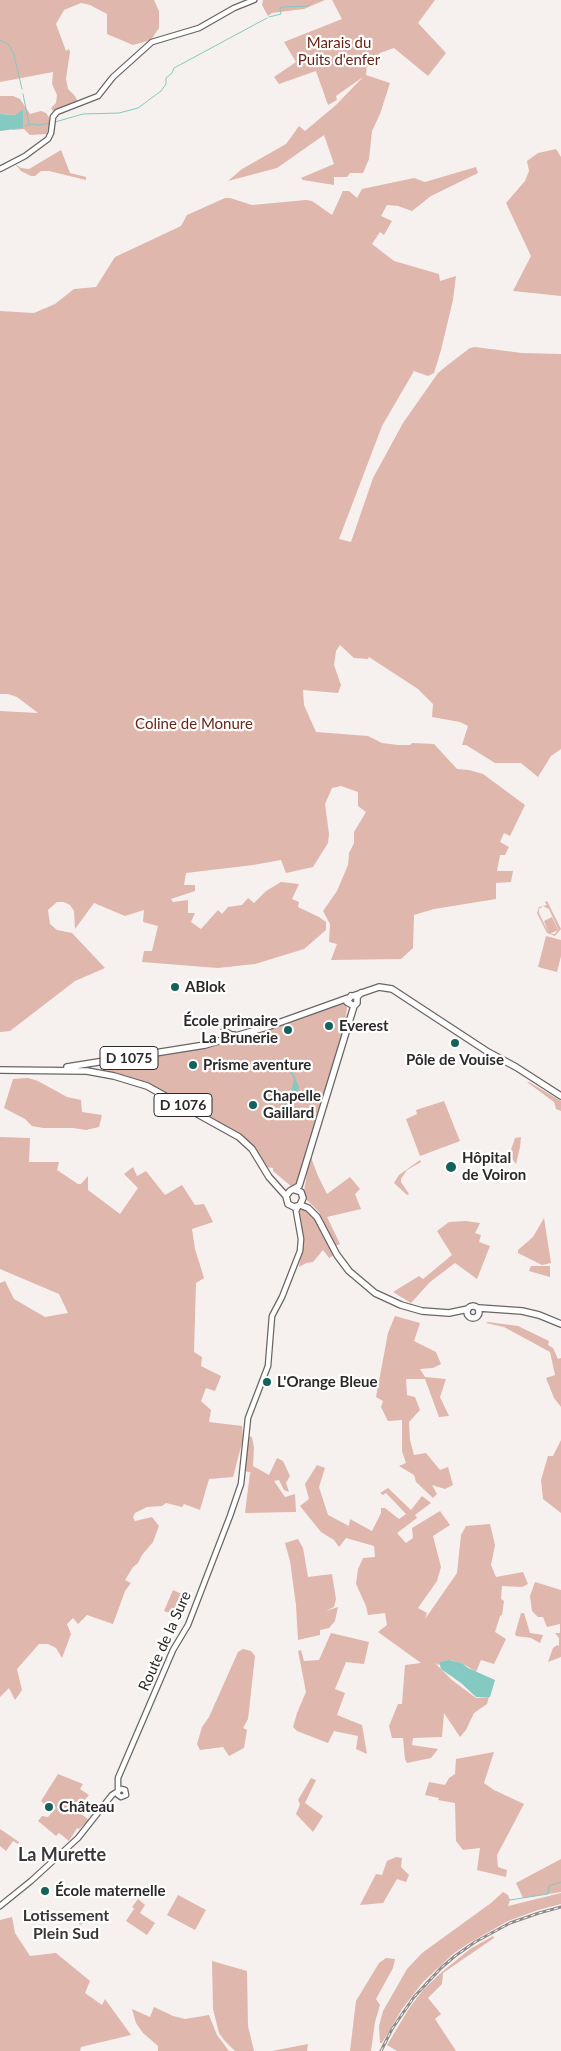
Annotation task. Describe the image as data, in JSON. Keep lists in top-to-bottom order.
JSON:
{
  "streets": {
    "main road": ["D 1075", "D 1076", "Route de la Sure"]
  },
  "crossings": [
    ["D 1075", "D 1076"]
  ],
  "districts": ["La Murette", "Lotissement Plein Sud"],
  "parks": ["Marais du Puits d'enfer", "Coline de Monure"],
  "places": [
    "ABlok",
    "Everest",
    "École primaire La Brunerie",
    "Pôle de Vouise",
    "Prisme aventure",
    "Chapelle Gaillard",
    "Hôpital de Voiron",
    "L'Orange Bleue",
    "Château",
    "École maternelle"
  ]
}
